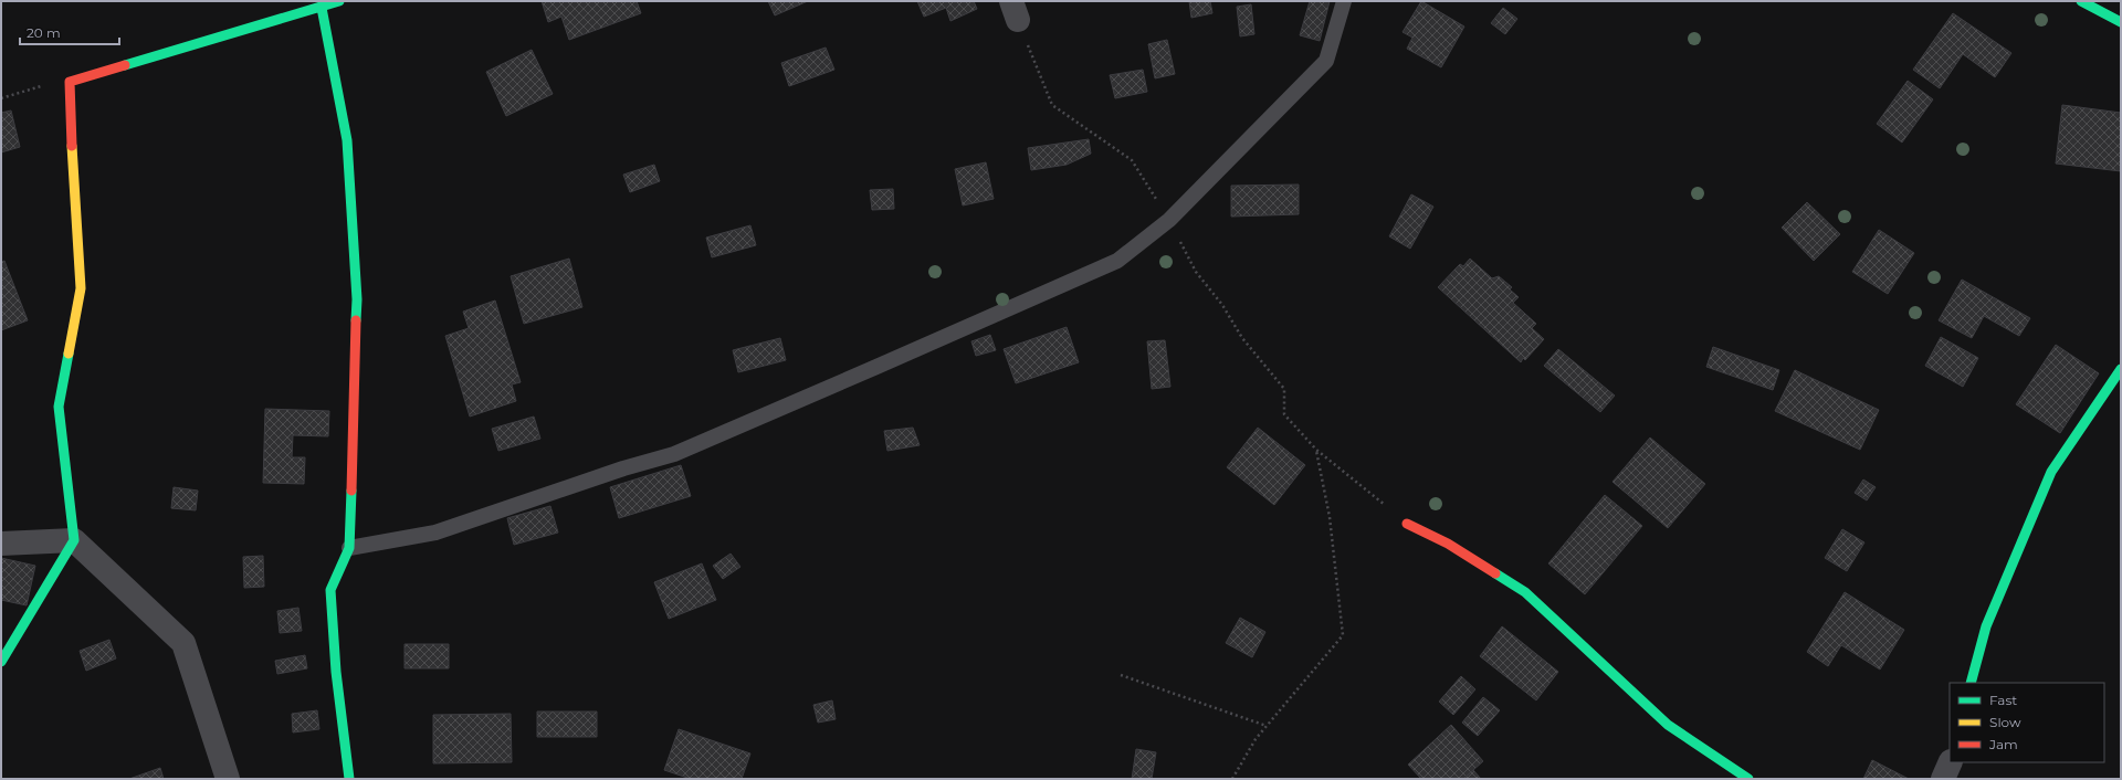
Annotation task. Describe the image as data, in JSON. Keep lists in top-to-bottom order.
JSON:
{
  "legend": ["Fast", "Slow", "Jam"],
  "scale_bar": "20 m"
}
